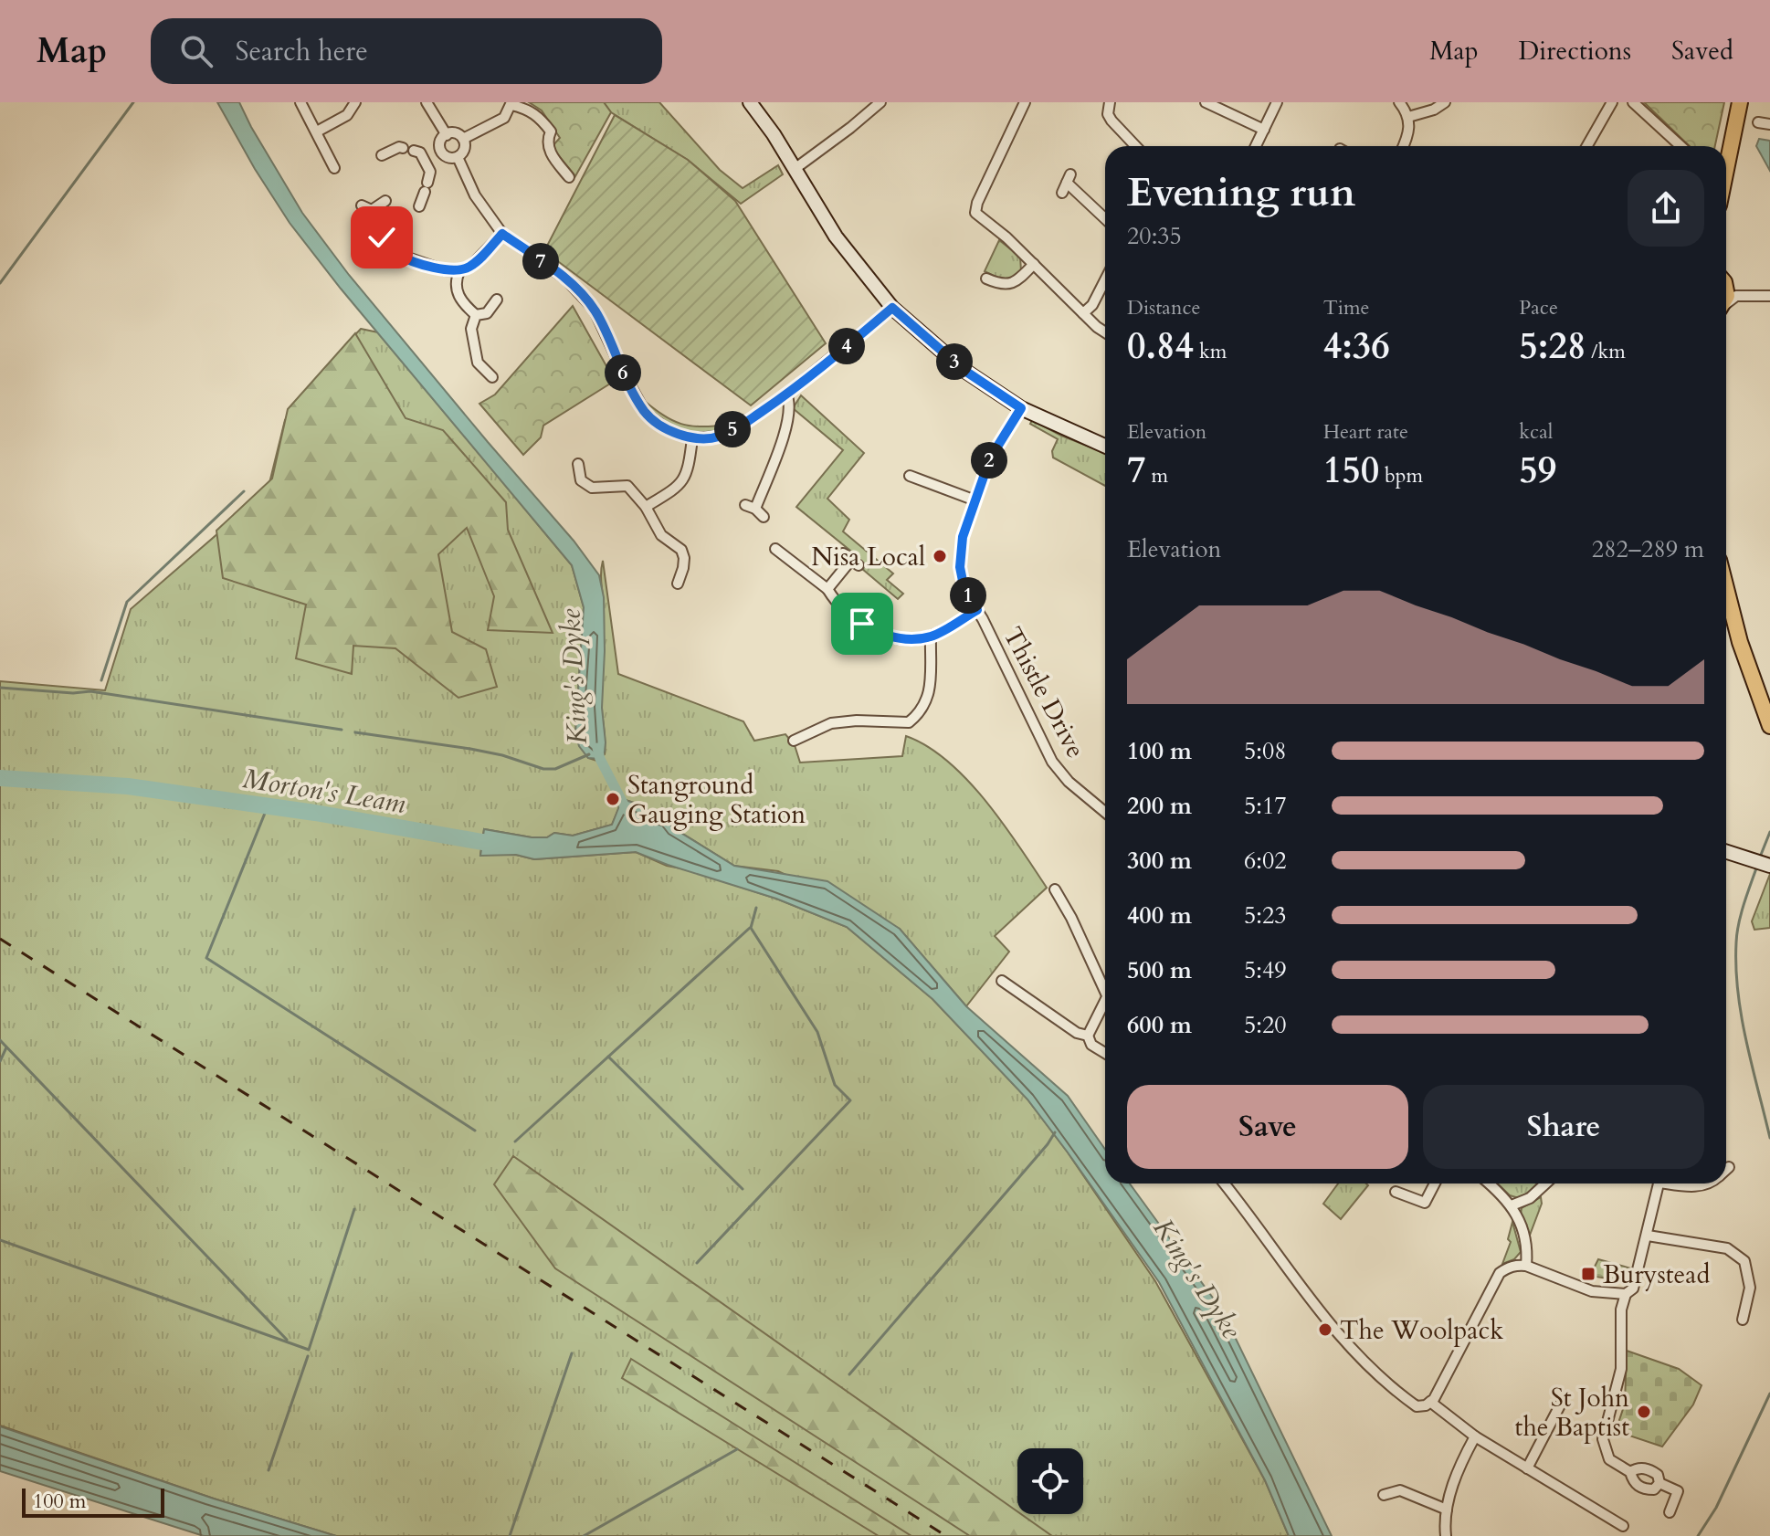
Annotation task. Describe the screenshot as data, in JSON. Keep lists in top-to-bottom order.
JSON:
{
  "streets": {
    "street": ["Thistle Drive"]
  },
  "water": ["King's Dyke", "Morton's Leam"],
  "places": {
    "other": [
      "Nisa Local",
      "Stanground Gauging Station",
      "The Woolpack",
      "St John the Baptist"
    ],
    "transit": ["Burystead"]
  },
  "scale_bar": "100 m",
  "page": {
    "header": "Map",
    "search": "Search here",
    "nav": ["Map", "Directions", "Saved"],
    "heading": ["Evening run", "20:35"],
    "pins": [
      "7",
      "4",
      "3",
      "6",
      "5",
      "2",
      "1"
    ],
    "stats": [
      ["Distance", "0.84 km"],
      ["Time", "4:36"],
      ["Pace", "5:28 /km"],
      ["Elevation", "7 m"],
      ["Heart rate", "150 bpm"],
      ["kcal", "59"]
    ],
    "chart": ["Elevation", "282–289 m"],
    "list": [
      {
        "name": "100 m",
        "note": "5:08"
      },
      {
        "name": "200 m",
        "note": "5:17"
      },
      {
        "name": "300 m",
        "note": "6:02"
      },
      {
        "name": "400 m",
        "note": "5:23"
      },
      {
        "name": "500 m",
        "note": "5:49"
      },
      {
        "name": "600 m",
        "note": "5:20"
      }
    ],
    "buttons": ["Save", "Share"],
    "scale": "100 m"
  }
}
